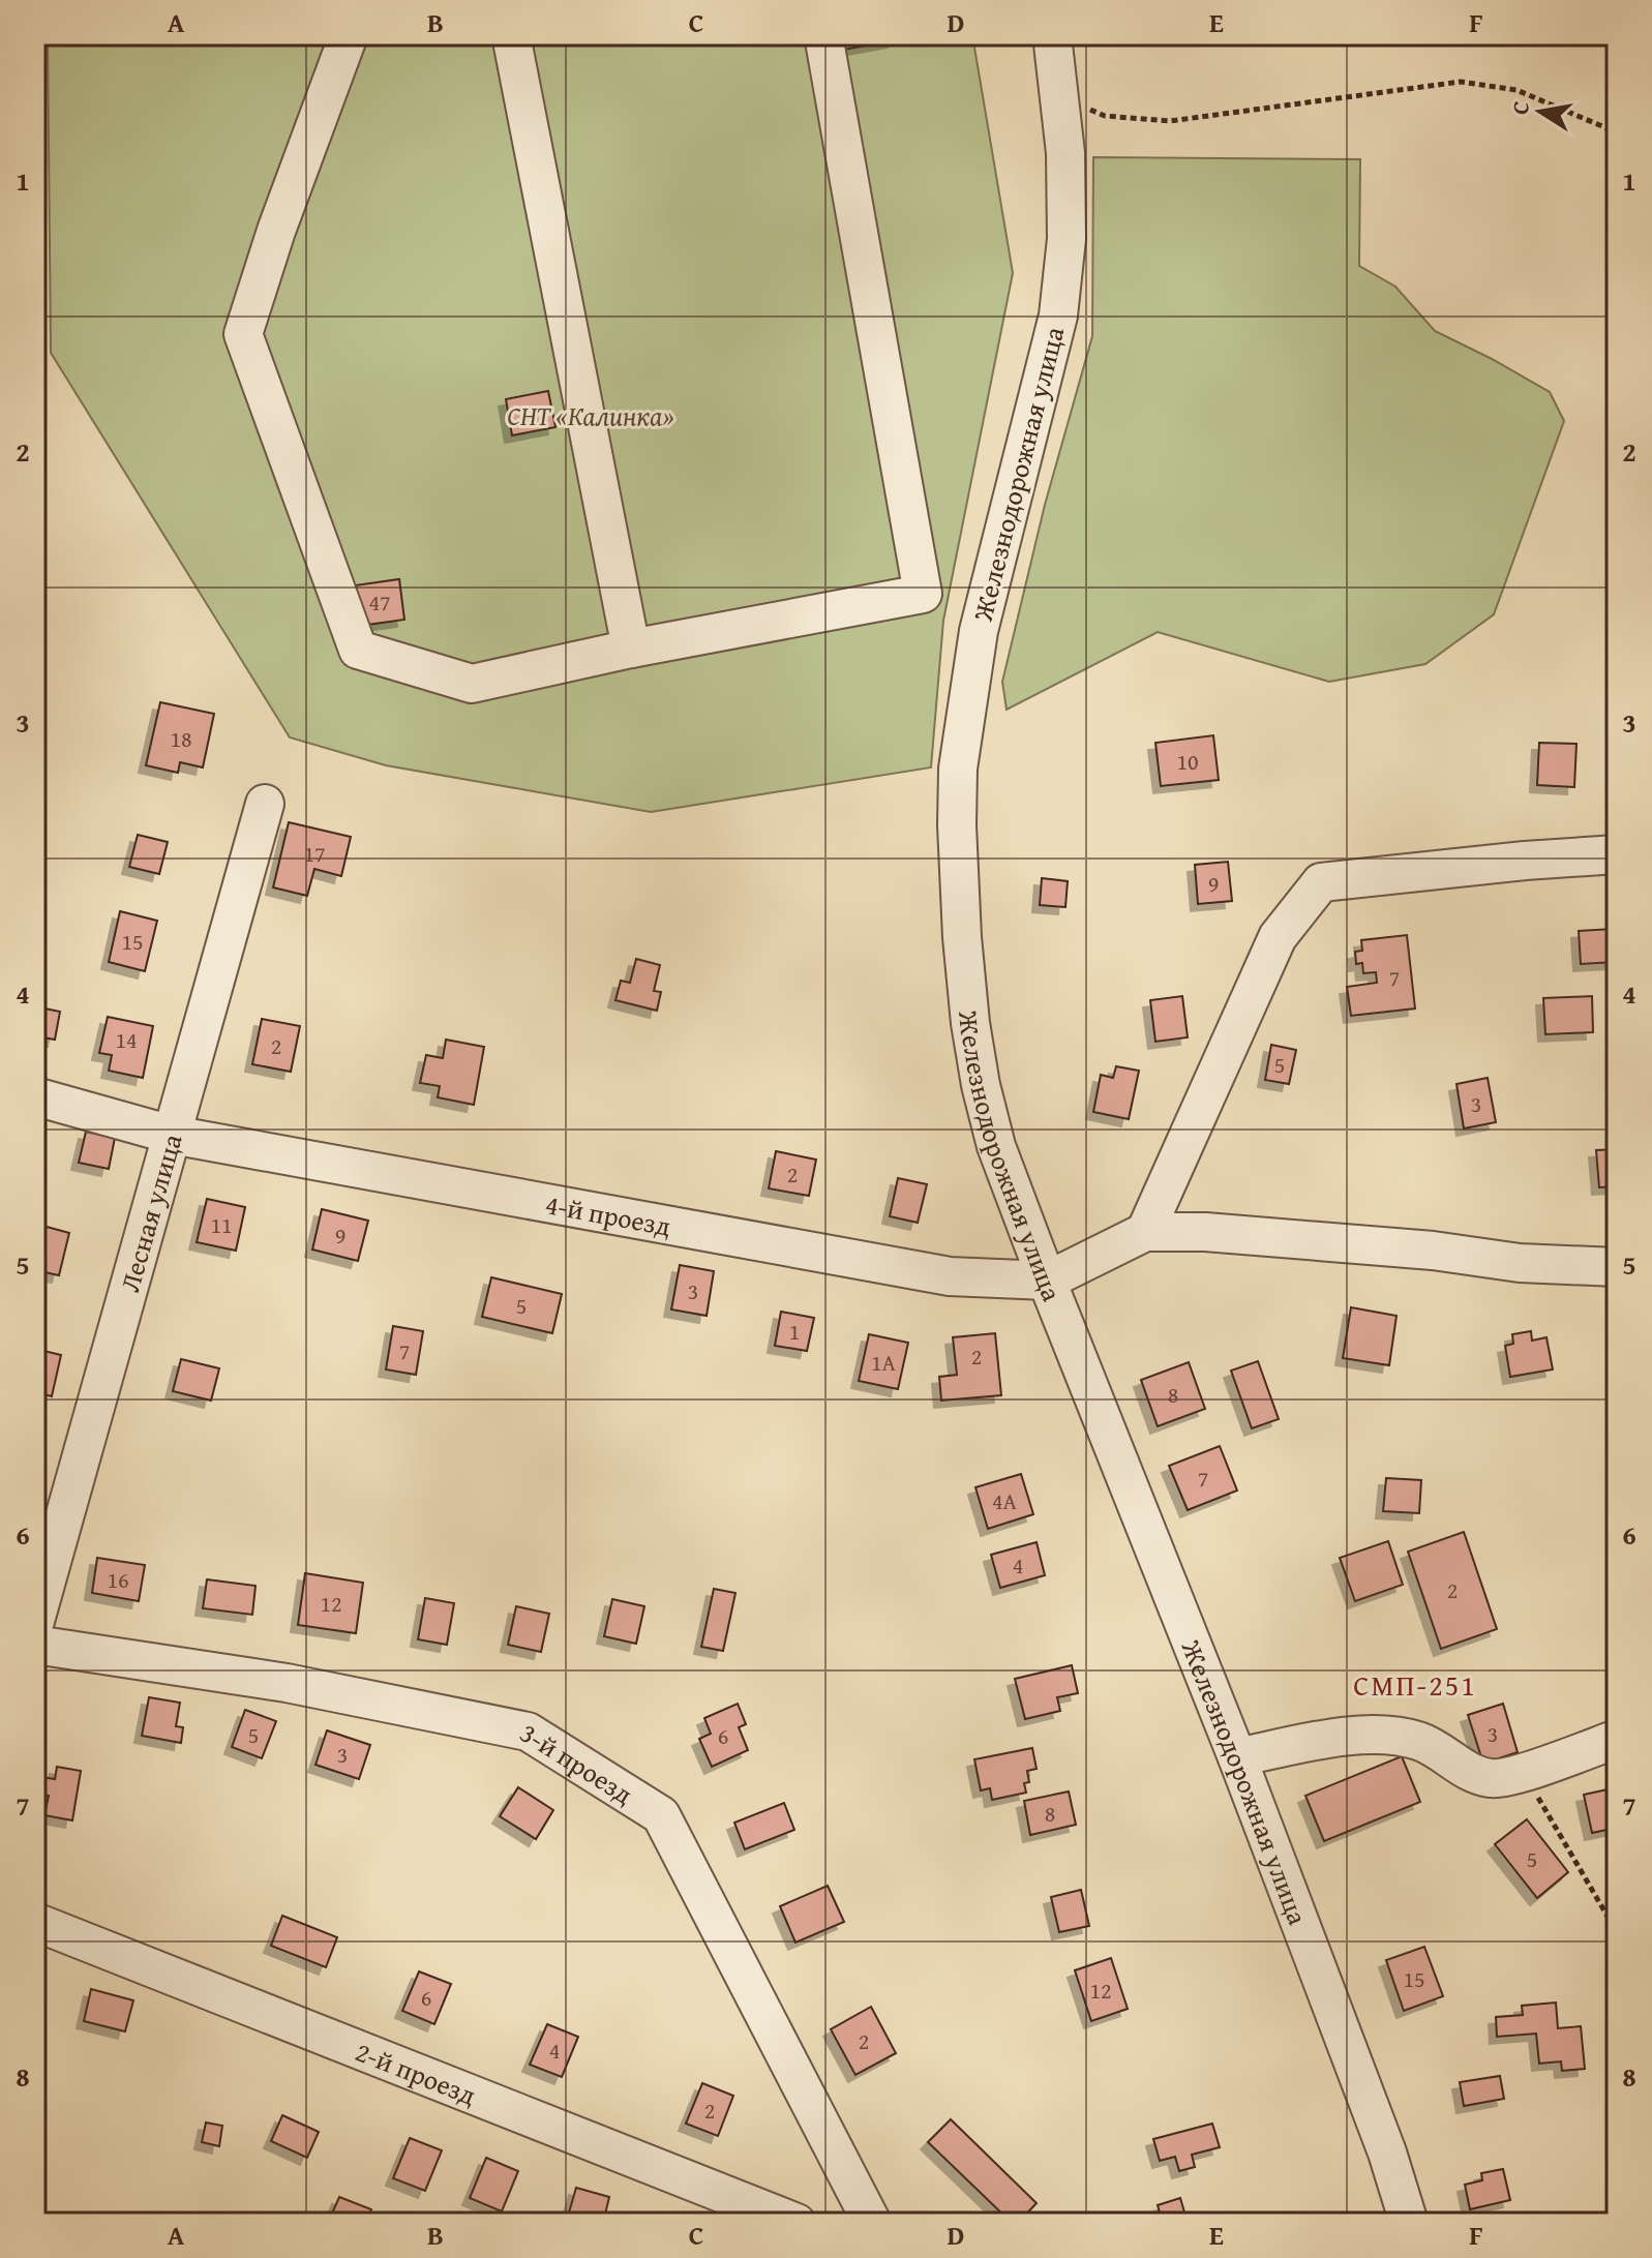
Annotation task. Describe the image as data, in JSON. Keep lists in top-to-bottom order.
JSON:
{
  "streets": {
    "street": [
      "Железнодорожная улица",
      "Лесная улица",
      "4-й проезд",
      "3-й проезд",
      "2-й проезд"
    ]
  },
  "crossings": [
    ["Железнодорожная улица", "4-й проезд"],
    ["Лесная улица", "4-й проезд"]
  ],
  "districts": ["СМП-251"],
  "parks": ["СНТ «Калинка»"],
  "house_numbers": [
    "47",
    "18",
    "10",
    "17",
    "9",
    "15",
    "7",
    "14",
    "2",
    "5",
    "3",
    "2",
    "11",
    "9",
    "3",
    "5",
    "1",
    "7",
    "2",
    "1А",
    "8",
    "7",
    "4А",
    "4",
    "16",
    "2",
    "12",
    "3",
    "5",
    "6",
    "3",
    "8",
    "5",
    "15",
    "12",
    "6",
    "2",
    "4",
    "2"
  ],
  "north": "left",
  "grid": {
    "columns": [
      "A",
      "B",
      "C",
      "D",
      "E",
      "F"
    ],
    "rows": [
      "1",
      "2",
      "3",
      "4",
      "5",
      "6",
      "7",
      "8"
    ]
  }
}
